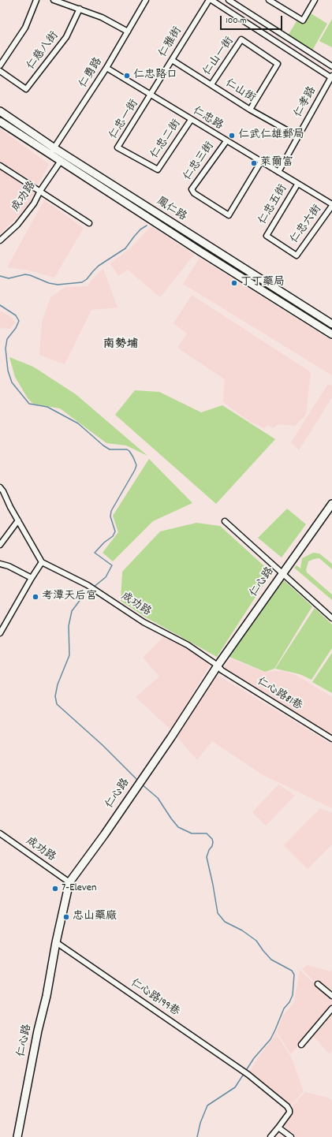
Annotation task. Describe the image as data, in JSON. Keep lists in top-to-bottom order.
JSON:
{
  "streets": {
    "main road": ["鳳仁路", "仁心路"],
    "street": [
      "仁雅街",
      "仁慈八街",
      "仁山一街",
      "仁勇路",
      "仁山街",
      "仁孝路",
      "仁忠路",
      "仁忠一街",
      "仁忠二街",
      "仁忠三街",
      "成功路",
      "仁忠五街",
      "仁忠六街",
      "仁心路81巷",
      "仁心路199巷"
    ]
  },
  "crossings": [
    ["仁雅街", "仁山街"],
    ["仁雅街", "仁忠路"],
    ["仁雅街", "仁忠一街"],
    ["仁山一街", "仁山街"],
    ["仁勇路", "仁忠路"],
    ["仁勇路", "鳳仁路"],
    ["仁山街", "仁孝路"],
    ["仁孝路", "仁忠路"],
    ["仁忠路", "仁忠一街"],
    ["仁忠路", "仁忠二街"],
    ["仁忠路", "仁忠三街"],
    ["仁忠路", "仁忠五街"],
    ["仁忠路", "仁忠六街"],
    ["仁忠一街", "仁忠二街"],
    ["成功路", "鳳仁路"],
    ["成功路", "仁心路"],
    ["成功路", "仁心路81巷"],
    ["仁忠五街", "仁忠六街"],
    ["仁心路", "仁心路81巷"],
    ["仁心路", "仁心路199巷"]
  ],
  "districts": ["南勢埔"],
  "places": [
    "仁忠路口",
    "仁武仁雄郵局",
    "萊爾富",
    "丁丁藥局",
    "考潭天后宮",
    "7-Eleven",
    "忠山藥廠"
  ],
  "scale_bar": "100 m"
}
